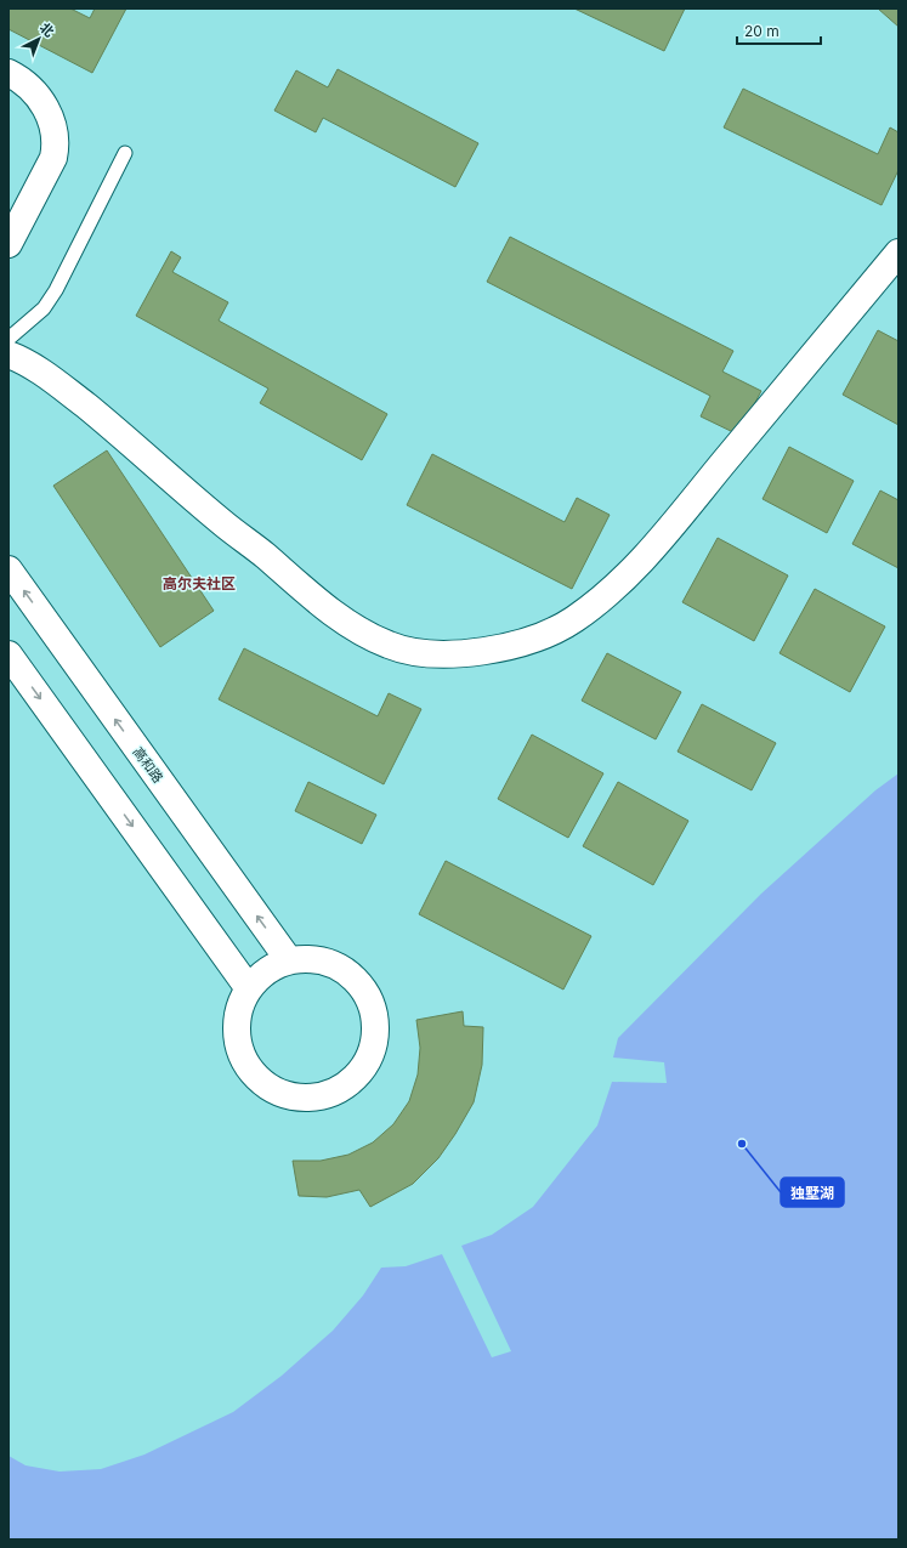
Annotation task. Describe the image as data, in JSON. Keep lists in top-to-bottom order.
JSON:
{
  "streets": {
    "street": ["高和路"]
  },
  "districts": ["高尔夫社区"],
  "places": ["独墅湖"],
  "scale_bar": "20 m",
  "north": "top right"
}
